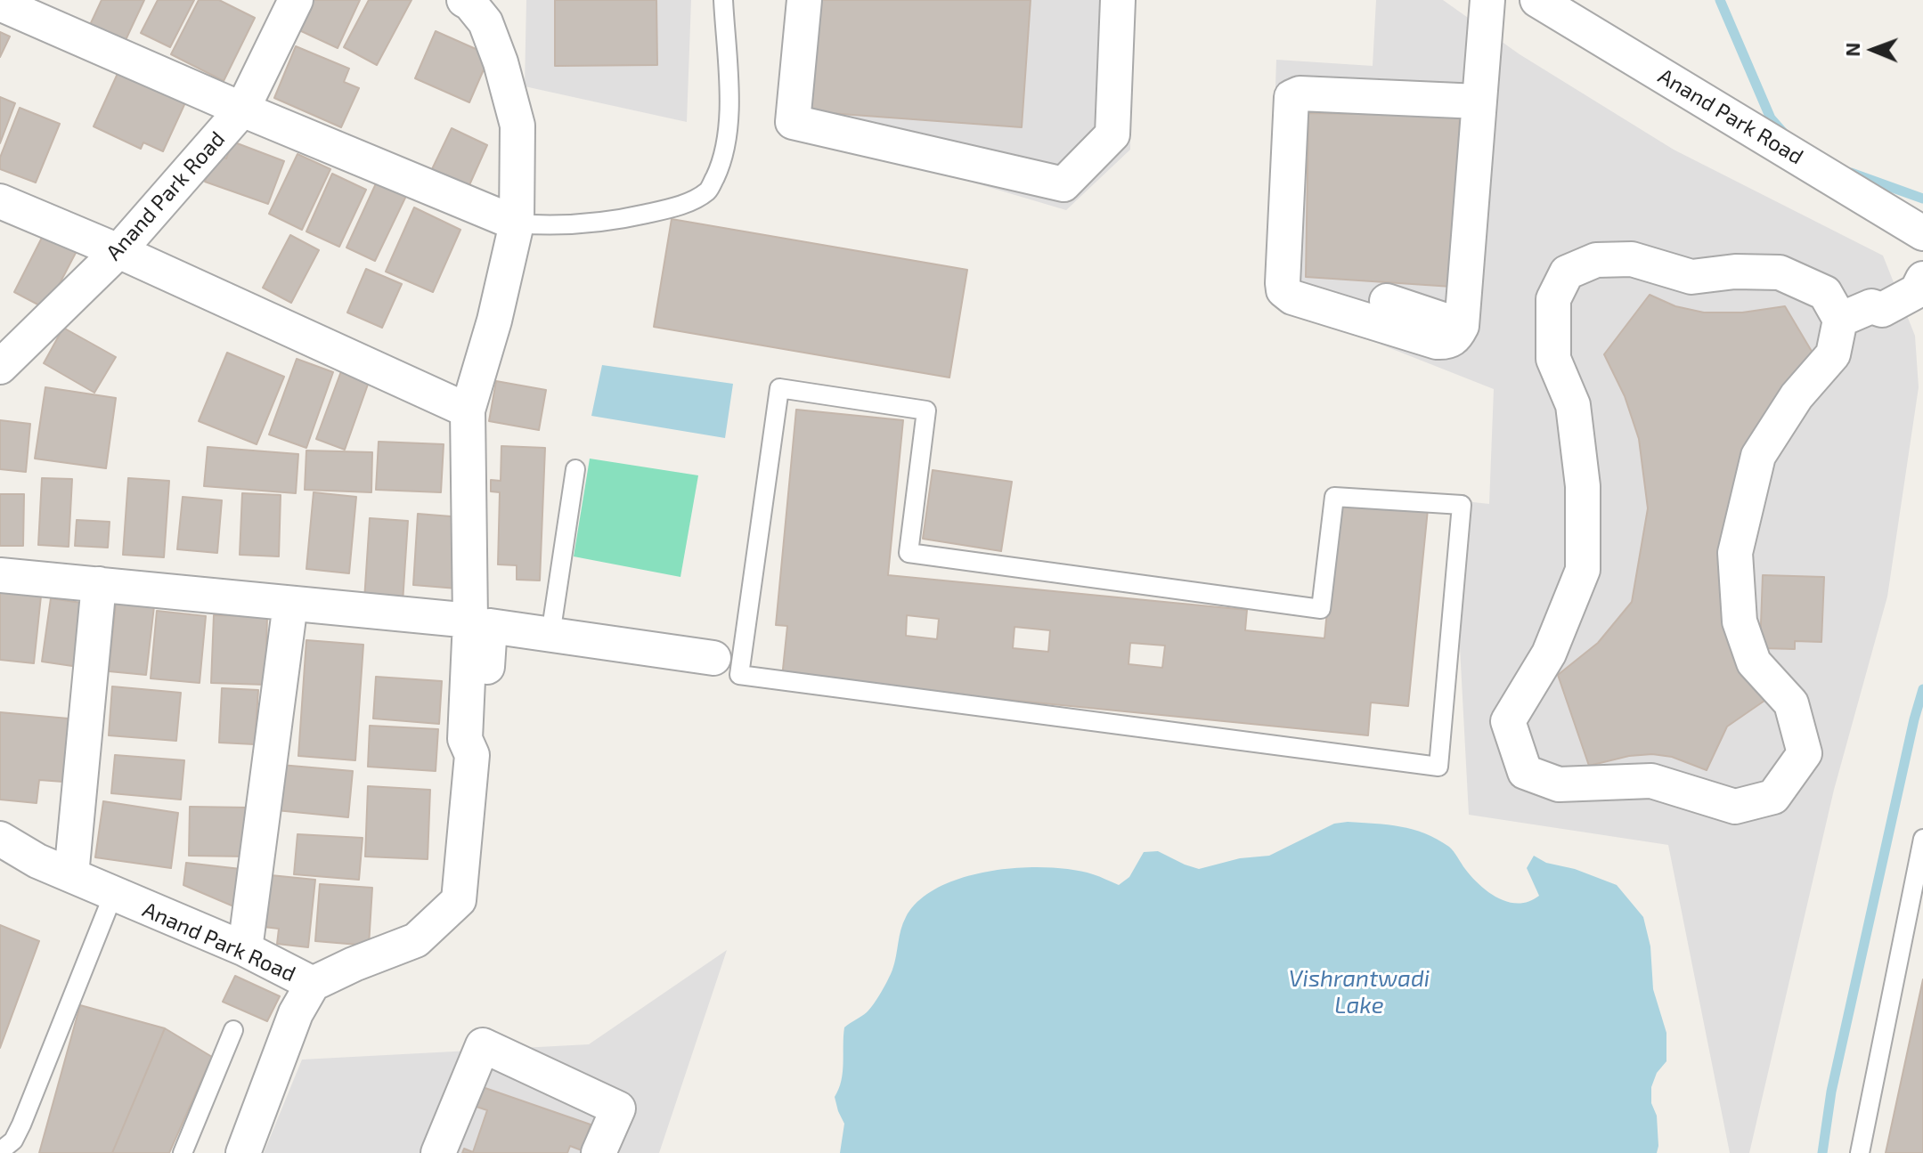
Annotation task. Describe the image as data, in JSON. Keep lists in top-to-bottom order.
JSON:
{
  "streets": {
    "street": ["Anand Park Road"]
  },
  "water": ["Vishrantwadi Lake"],
  "north": "left"
}
